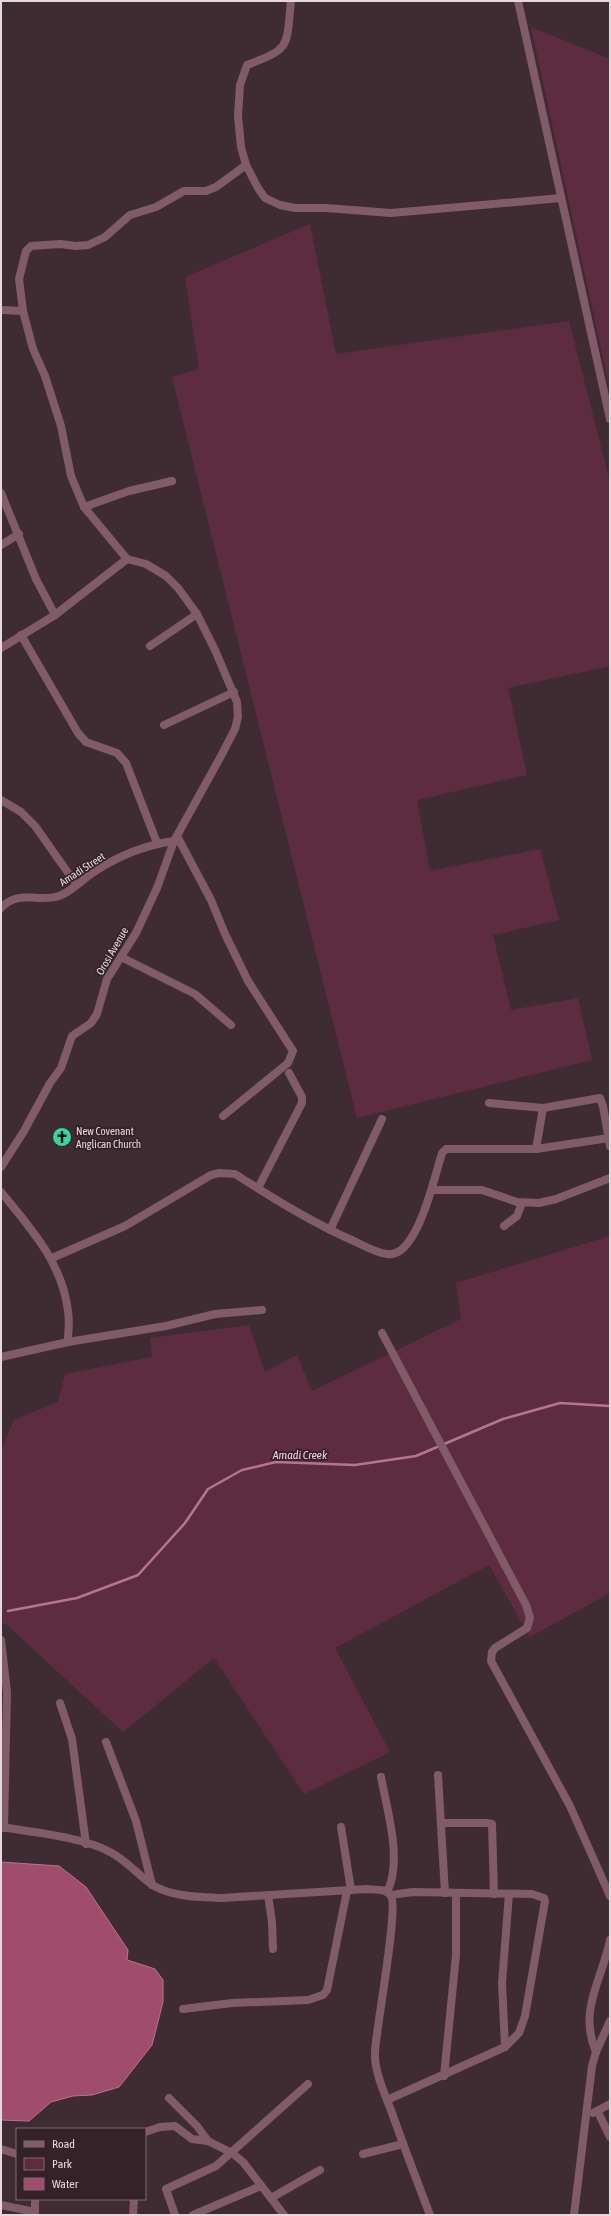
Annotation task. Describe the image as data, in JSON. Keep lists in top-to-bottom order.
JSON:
{
  "streets": {
    "street": ["Amadi Street", "Orosi Avenue"]
  },
  "crossings": [
    ["Amadi Street", "Orosi Avenue"]
  ],
  "water": ["Amadi Creek"],
  "places": {
    "church": ["New Covenant Anglican Church"]
  },
  "legend": ["Road", "Park", "Water"]
}
